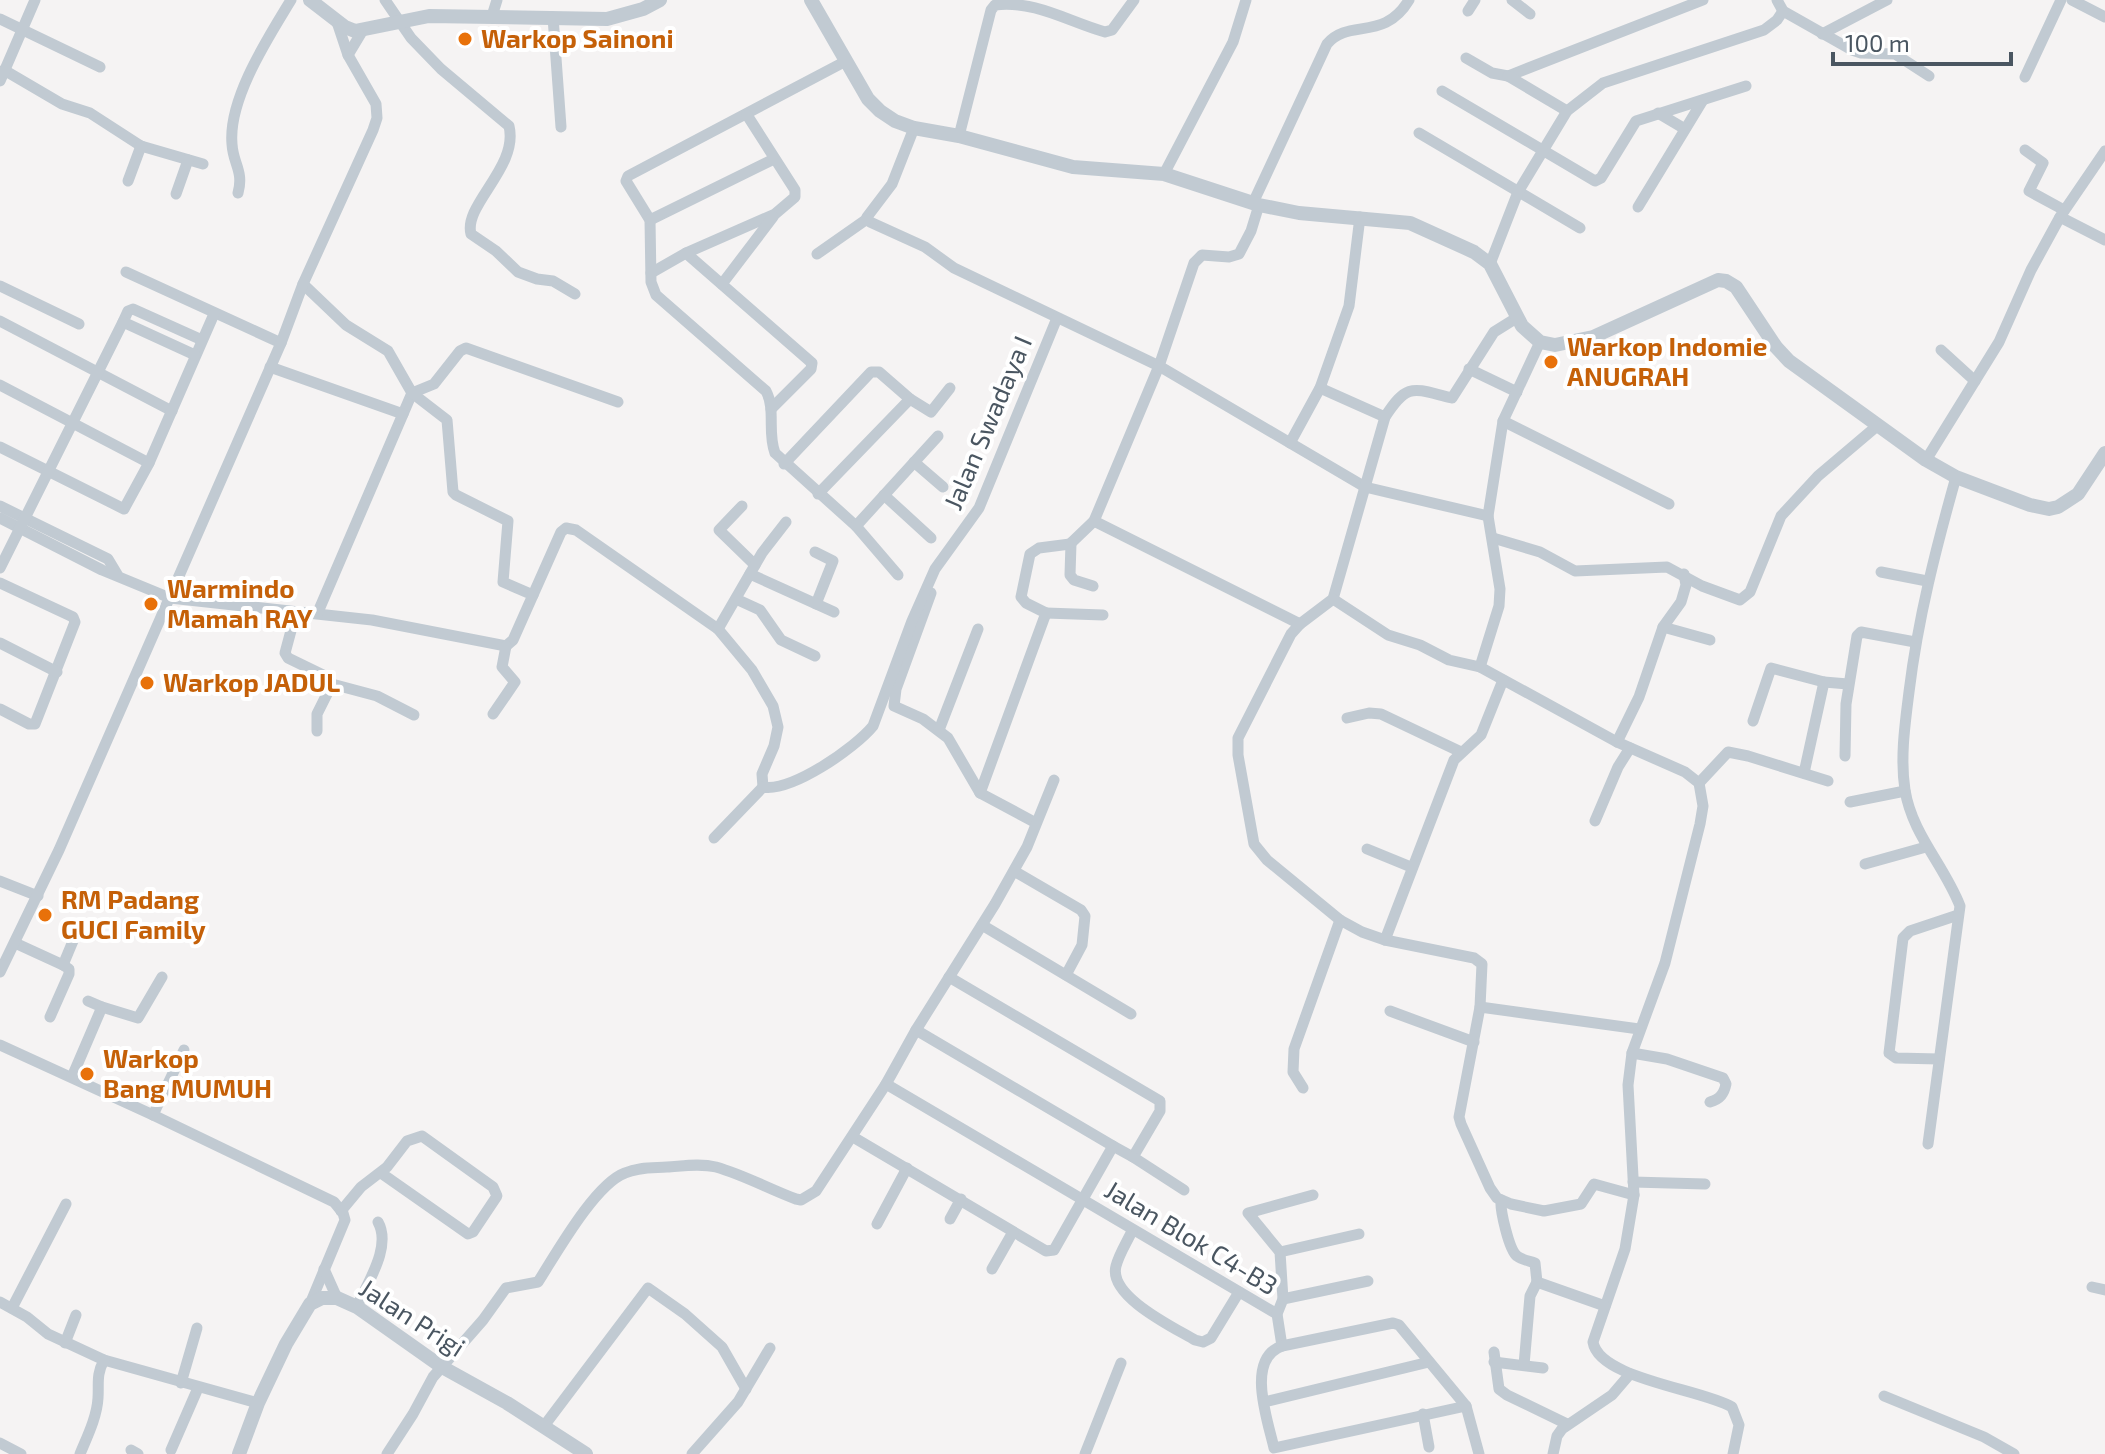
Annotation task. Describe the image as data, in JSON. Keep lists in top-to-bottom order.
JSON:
{
  "streets": {
    "street": ["Jalan Swadaya I", "Jalan Blok C4-B3", "Jalan Prigi"]
  },
  "places": [
    "Warkop Sainoni",
    "Warkop Indomie ANUGRAH",
    "Warmindo Mamah RAY",
    "Warkop JADUL",
    "RM Padang GUCI Family",
    "Warkop Bang MUMUH"
  ],
  "scale_bar": "100 m"
}
